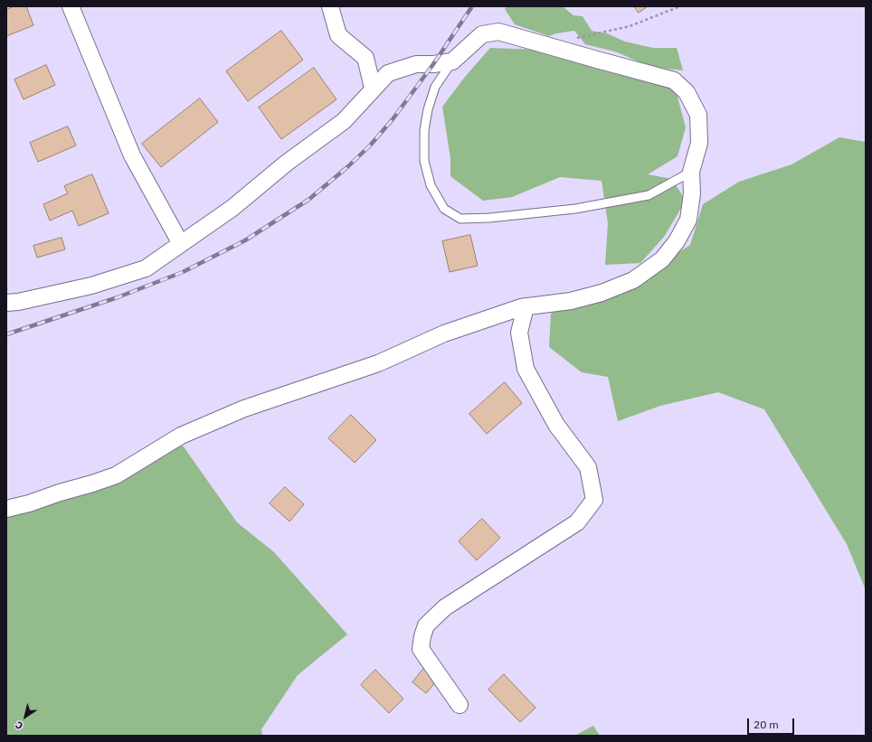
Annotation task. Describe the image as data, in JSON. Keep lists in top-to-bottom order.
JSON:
{
  "scale_bar": "20 m",
  "north": "bottom left"
}
